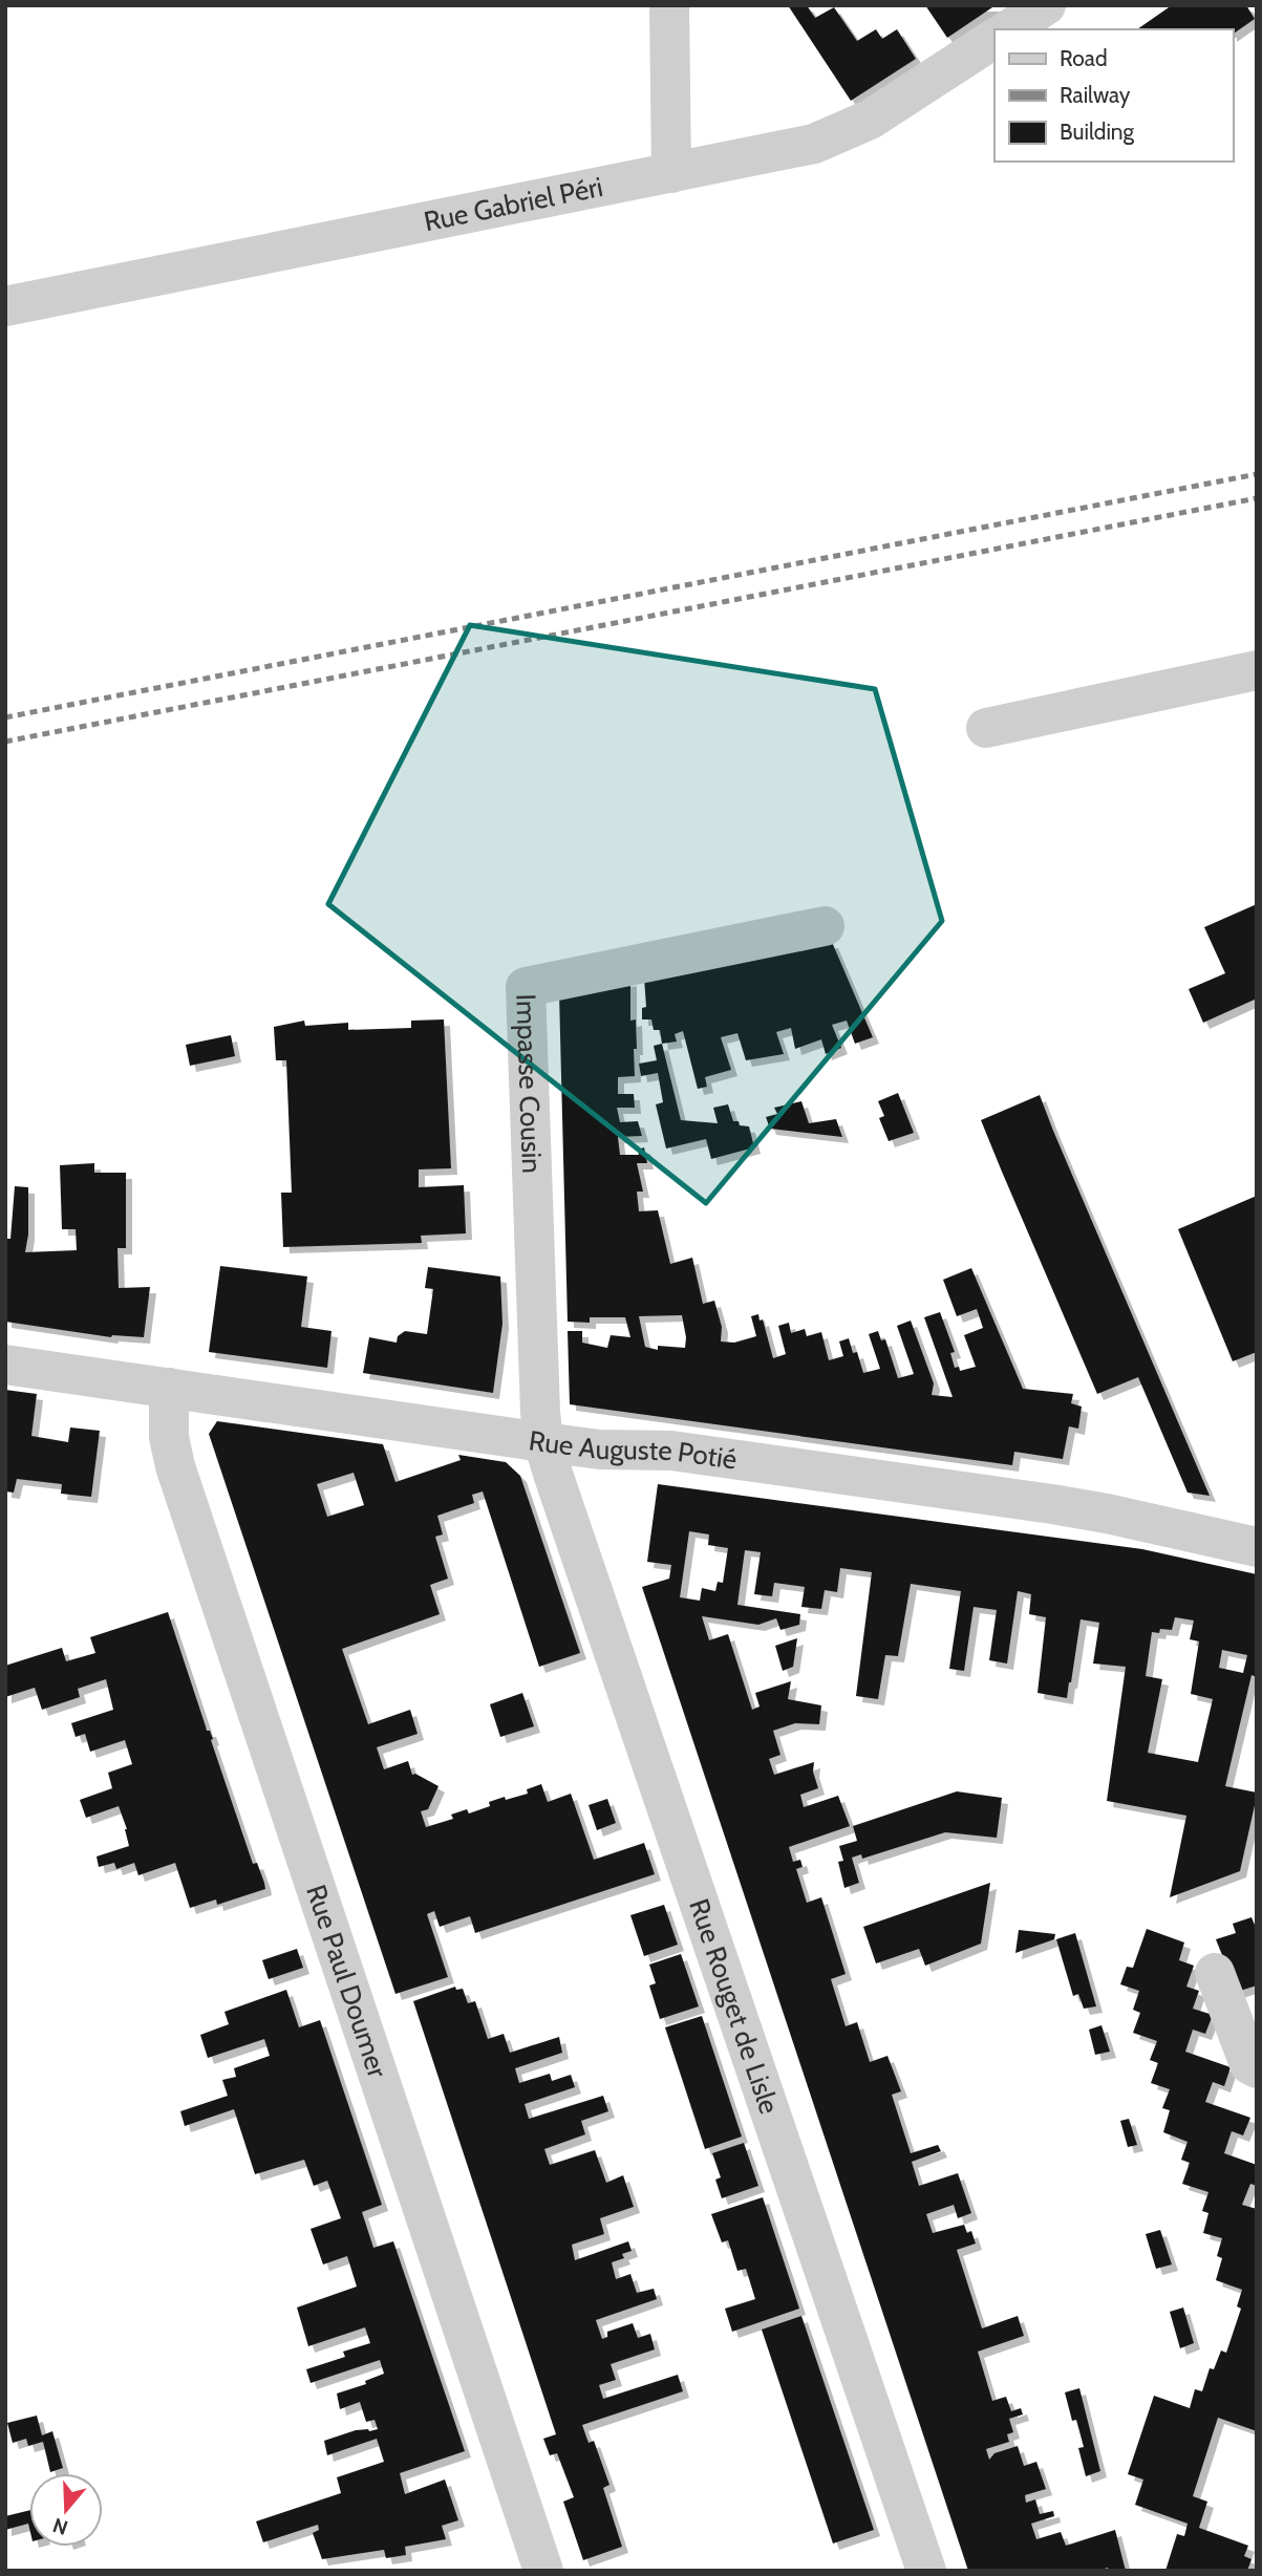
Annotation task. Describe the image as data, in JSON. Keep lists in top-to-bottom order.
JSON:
{
  "streets": {
    "street": [
      "Rue Gabriel Péri",
      "Impasse Cousin",
      "Rue Auguste Potié",
      "Rue Paul Doumer",
      "Rue Rouget de Lisle"
    ]
  },
  "crossings": [
    ["Impasse Cousin", "Rue Auguste Potié"],
    ["Impasse Cousin", "Rue Rouget de Lisle"],
    ["Rue Auguste Potié", "Rue Paul Doumer"],
    ["Rue Auguste Potié", "Rue Rouget de Lisle"]
  ],
  "legend": ["Road", "Railway", "Building"],
  "north": "bottom"
}
